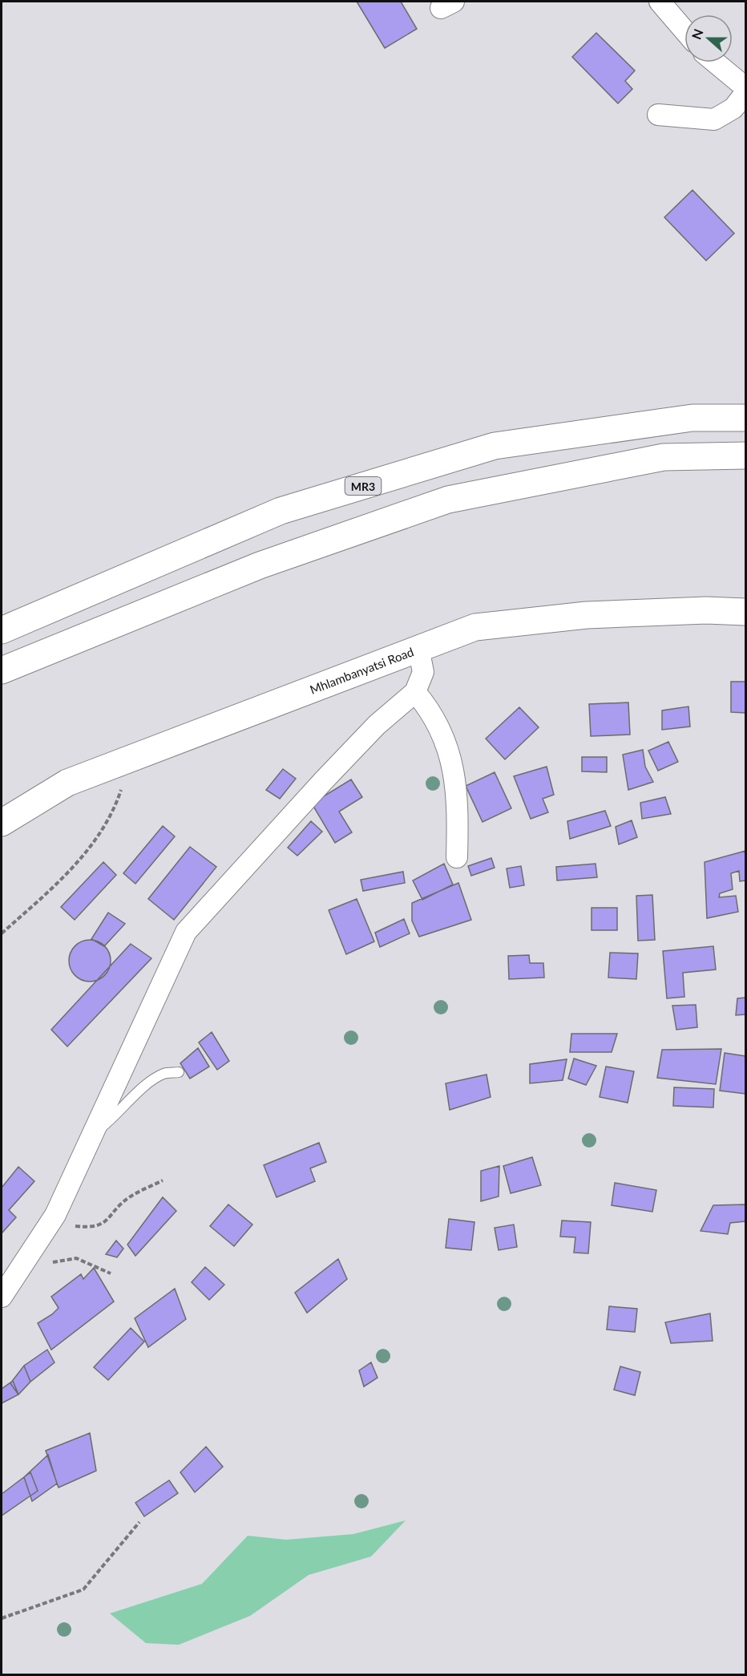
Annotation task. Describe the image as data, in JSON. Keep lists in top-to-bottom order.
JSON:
{
  "streets": {
    "main road": ["MR3", "Mhlambanyatsi Road"]
  },
  "north": "left"
}
